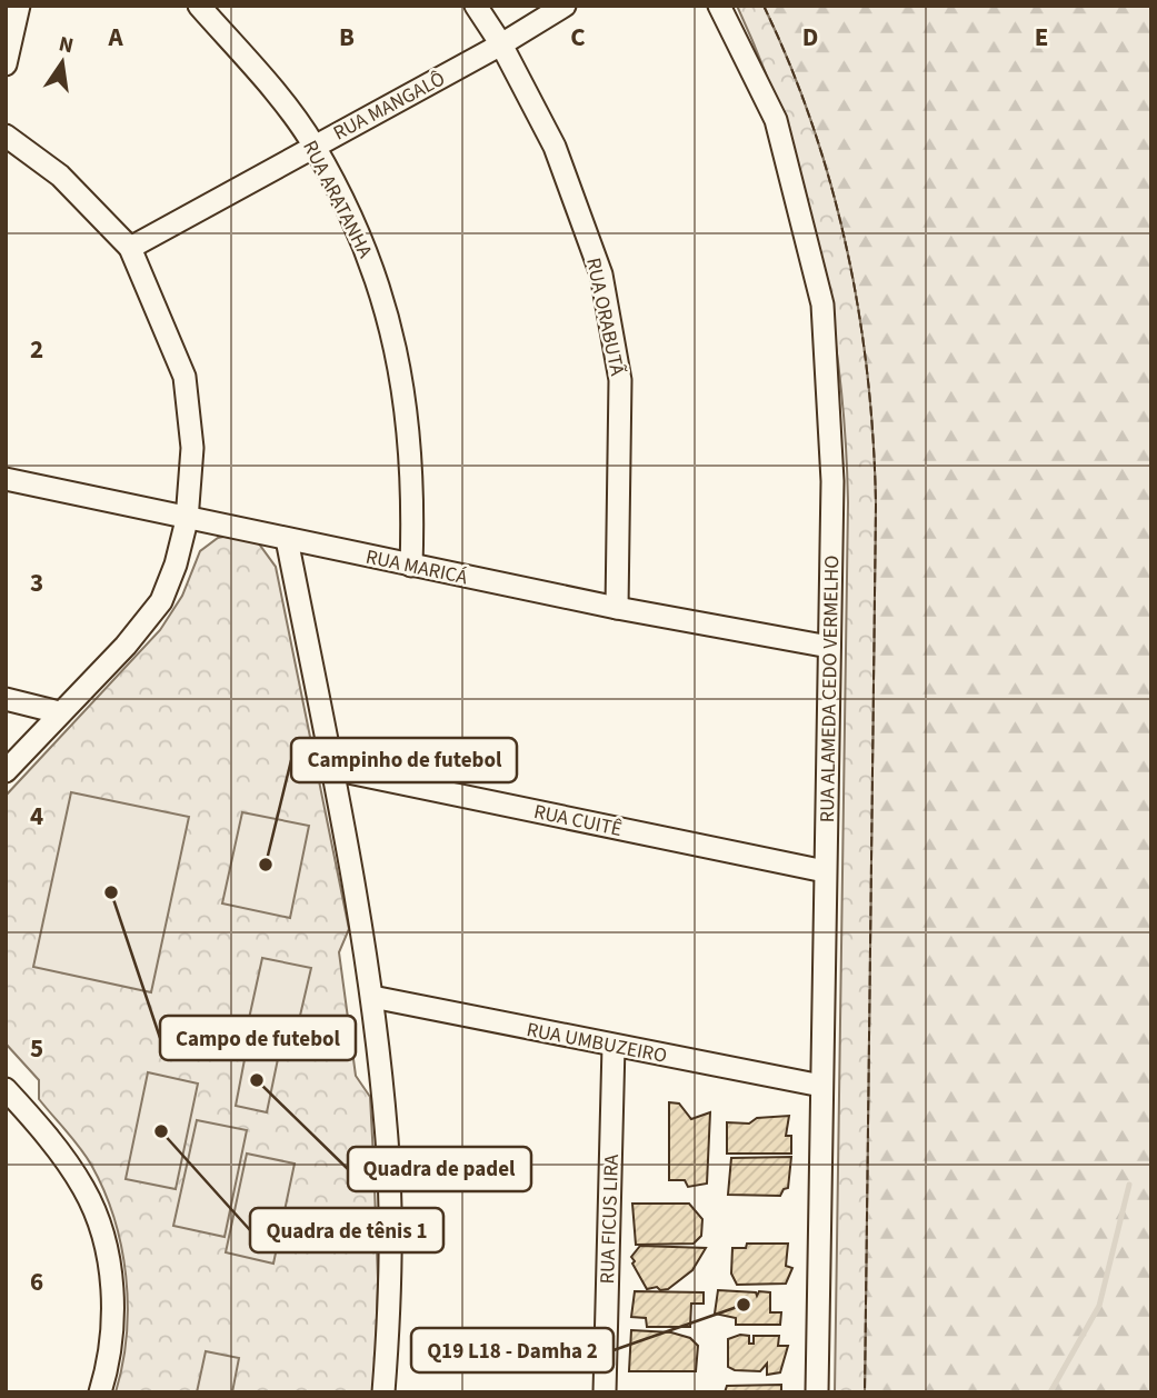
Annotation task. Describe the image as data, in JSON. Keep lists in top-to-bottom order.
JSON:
{
  "streets": {
    "street": [
      "RUA MANGALÔ",
      "RUA ARATANHA",
      "RUA ORABUTÃ",
      "RUA MARICÁ",
      "RUA ALAMEDA CEDO VERMELHO",
      "RUA CUITÊ",
      "RUA UMBUZEIRO",
      "RUA FICUS LIRA"
    ]
  },
  "crossings": [
    ["RUA MANGALÔ", "RUA ARATANHA"],
    ["RUA MANGALÔ", "RUA ORABUTÃ"],
    ["RUA ARATANHA", "RUA MARICÁ"],
    ["RUA ORABUTÃ", "RUA MARICÁ"],
    ["RUA MARICÁ", "RUA ALAMEDA CEDO VERMELHO"],
    ["RUA ALAMEDA CEDO VERMELHO", "RUA CUITÊ"],
    ["RUA ALAMEDA CEDO VERMELHO", "RUA UMBUZEIRO"],
    ["RUA UMBUZEIRO", "RUA FICUS LIRA"]
  ],
  "places": [
    "Campinho de futebol",
    "Campo de futebol",
    "Quadra de padel",
    "Quadra de tênis 1",
    "Q19 L18 - Damha 2"
  ],
  "north": "top",
  "grid": {
    "columns": [
      "A",
      "B",
      "C",
      "D",
      "E"
    ],
    "rows": [
      "2",
      "3",
      "4",
      "5",
      "6"
    ]
  }
}
